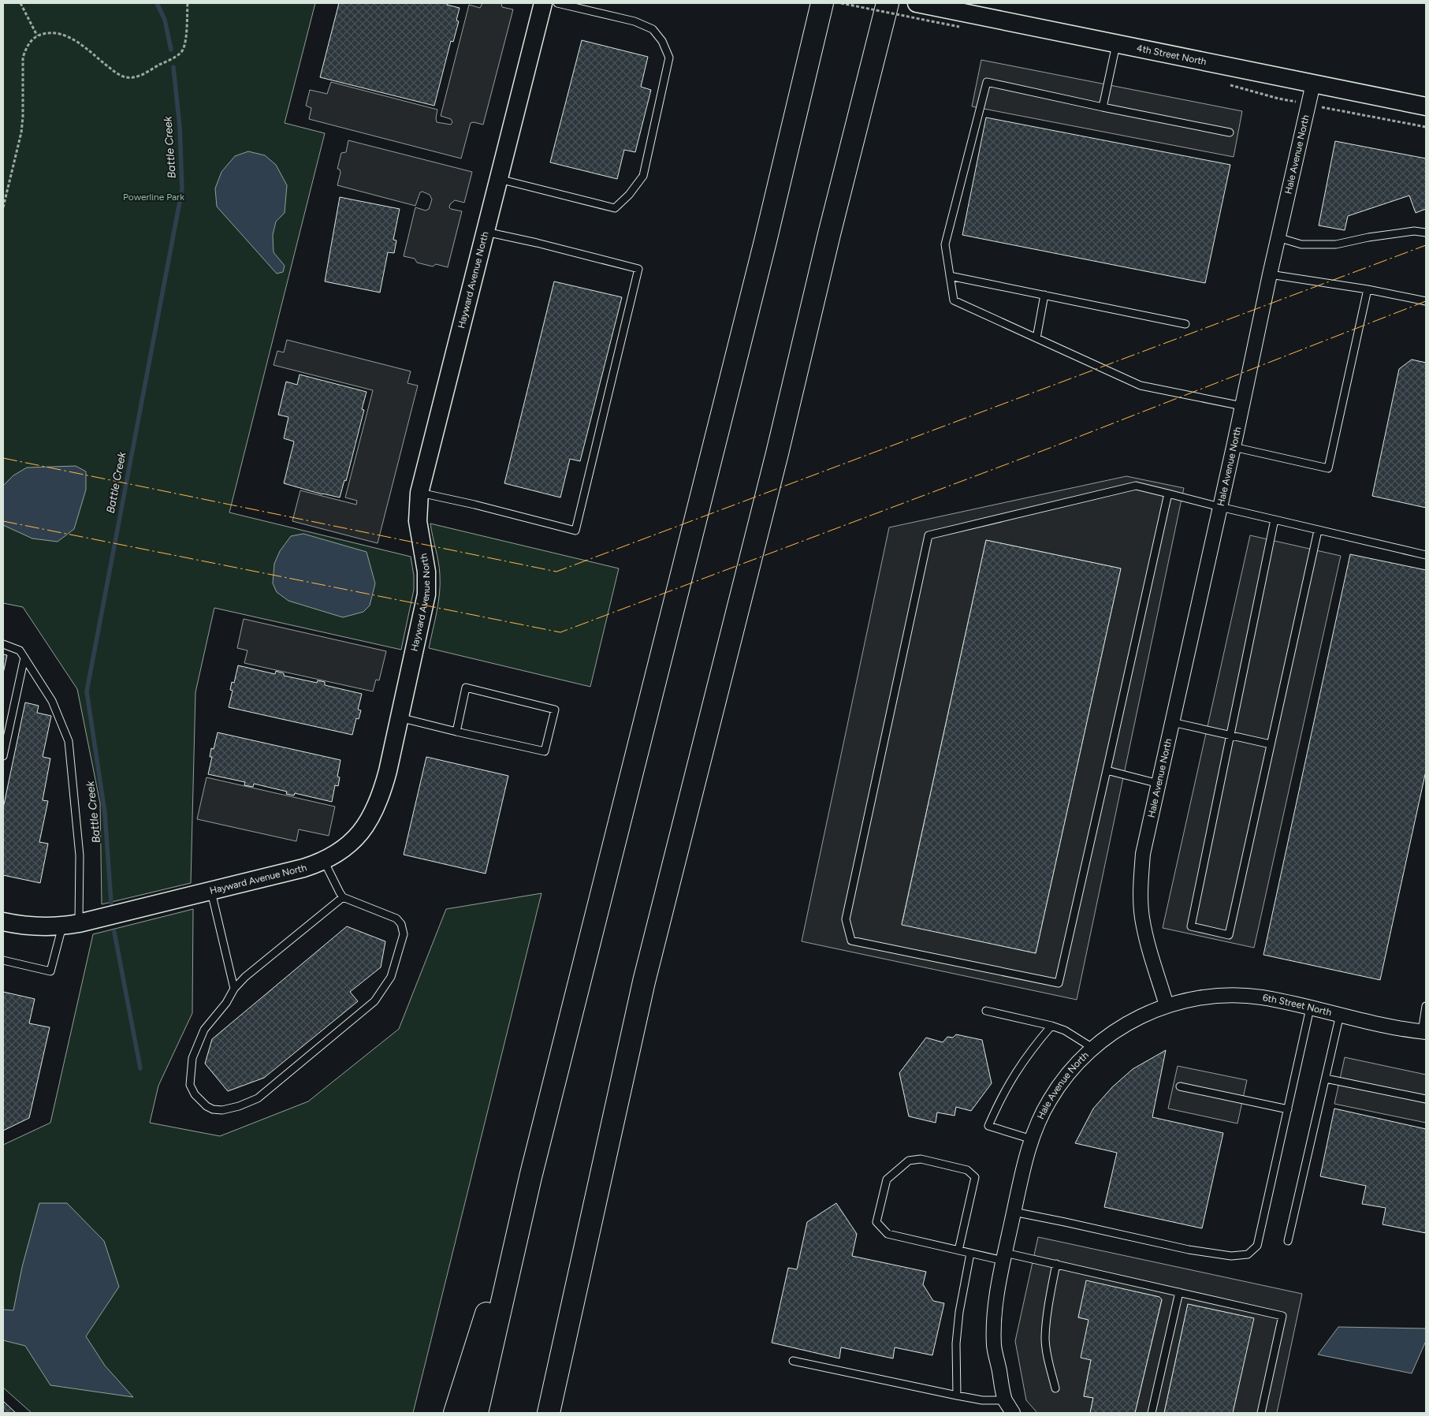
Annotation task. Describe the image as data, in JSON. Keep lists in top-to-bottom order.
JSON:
{
  "streets": {
    "street": [
      "4th Street North",
      "Hale Avenue North",
      "Hayward Avenue North",
      "6th Street North"
    ]
  },
  "crossings": [
    ["4th Street North", "Hale Avenue North"],
    ["Hale Avenue North", "6th Street North"]
  ],
  "water": ["Battle Creek"],
  "parks": ["Powerline Park"]
}
